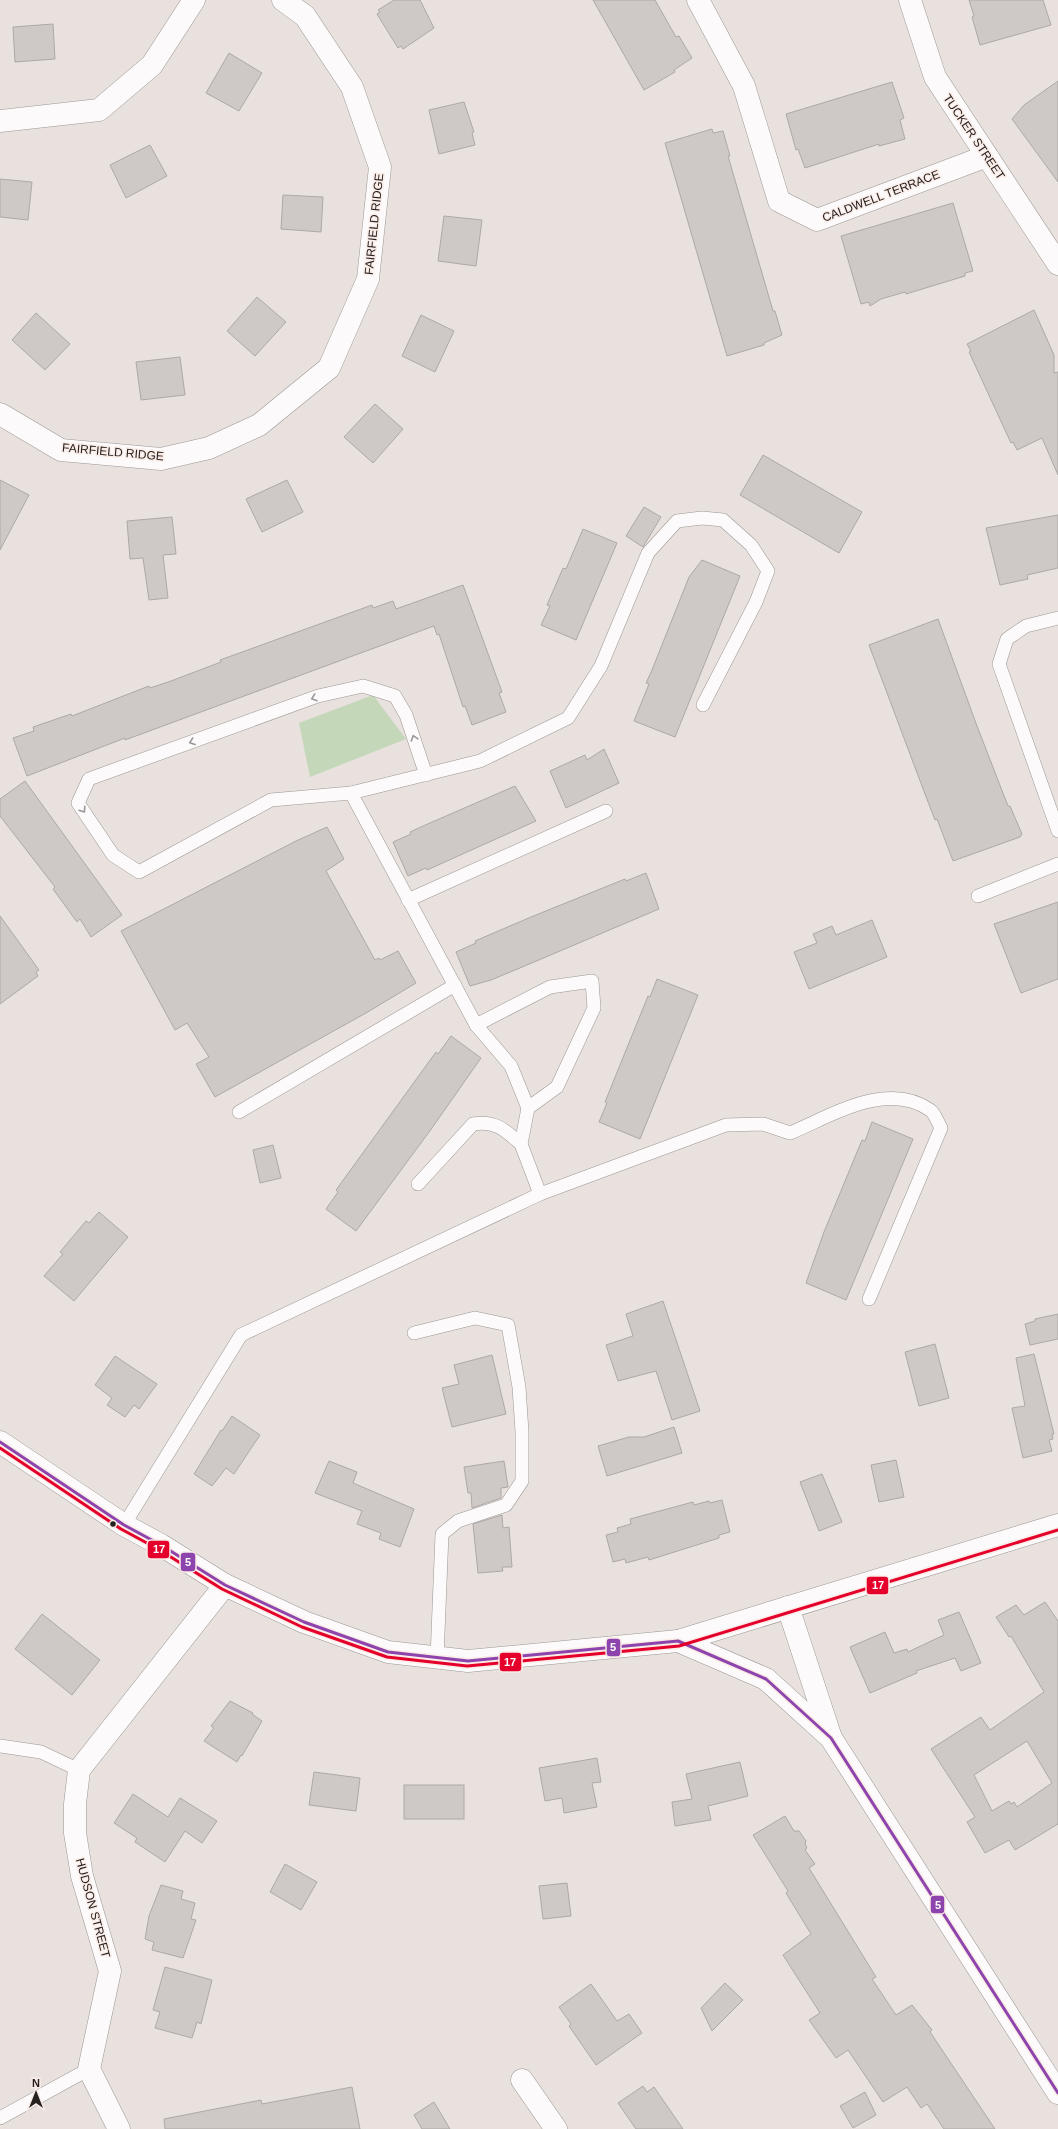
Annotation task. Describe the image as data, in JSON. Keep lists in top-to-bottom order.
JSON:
{
  "streets": {
    "street": [
      "TUCKER STREET",
      "CALDWELL TERRACE",
      "FAIRFIELD RIDGE",
      "HUDSON STREET"
    ]
  },
  "crossings": [
    ["TUCKER STREET", "CALDWELL TERRACE"]
  ],
  "lines": ["transit line 5", "transit line 17"],
  "north": "top"
}
